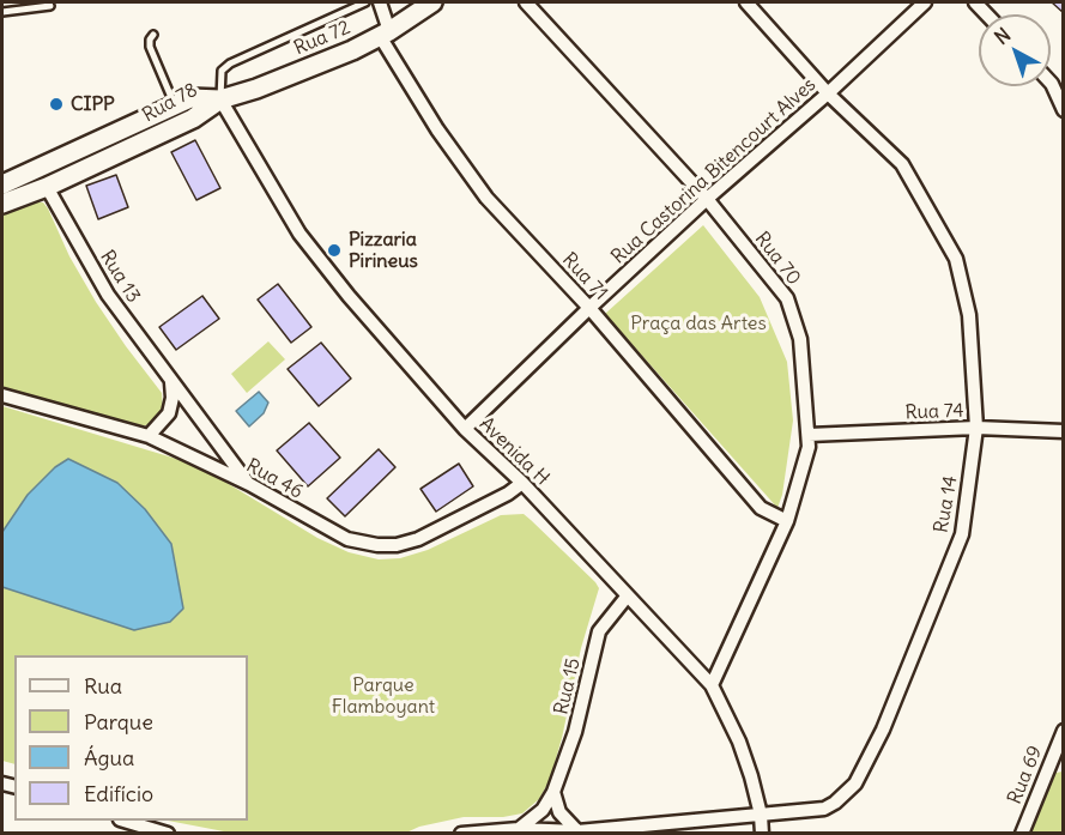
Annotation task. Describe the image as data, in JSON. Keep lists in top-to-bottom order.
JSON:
{
  "streets": {
    "main road": ["Rua 72", "Rua 78"],
    "street": [
      "Rua Castorina Bitencourt Alves",
      "Rua 70",
      "Rua 13",
      "Rua 71",
      "Rua 74",
      "Avenida H",
      "Rua 46",
      "Rua 14",
      "Rua 15",
      "Rua 69"
    ]
  },
  "crossings": [
    ["Rua 72", "Rua 78"],
    ["Rua 72", "Rua 71"],
    ["Rua 72", "Avenida H"],
    ["Rua 78", "Rua 13"],
    ["Rua 78", "Avenida H"],
    ["Rua Castorina Bitencourt Alves", "Rua 70"],
    ["Rua Castorina Bitencourt Alves", "Rua 71"],
    ["Rua Castorina Bitencourt Alves", "Avenida H"],
    ["Rua Castorina Bitencourt Alves", "Rua 14"],
    ["Rua 70", "Rua 71"],
    ["Rua 70", "Rua 74"],
    ["Rua 70", "Avenida H"],
    ["Rua 13", "Rua 46"],
    ["Rua 74", "Rua 14"],
    ["Avenida H", "Rua 46"],
    ["Avenida H", "Rua 14"],
    ["Avenida H", "Rua 15"]
  ],
  "parks": ["Praça das Artes", "Parque Flamboyant"],
  "places": ["CIPP", "Pizzaria Pirineus"],
  "legend": [
    "Rua",
    "Parque",
    "Água",
    "Edifício"
  ],
  "north": "top left"
}
